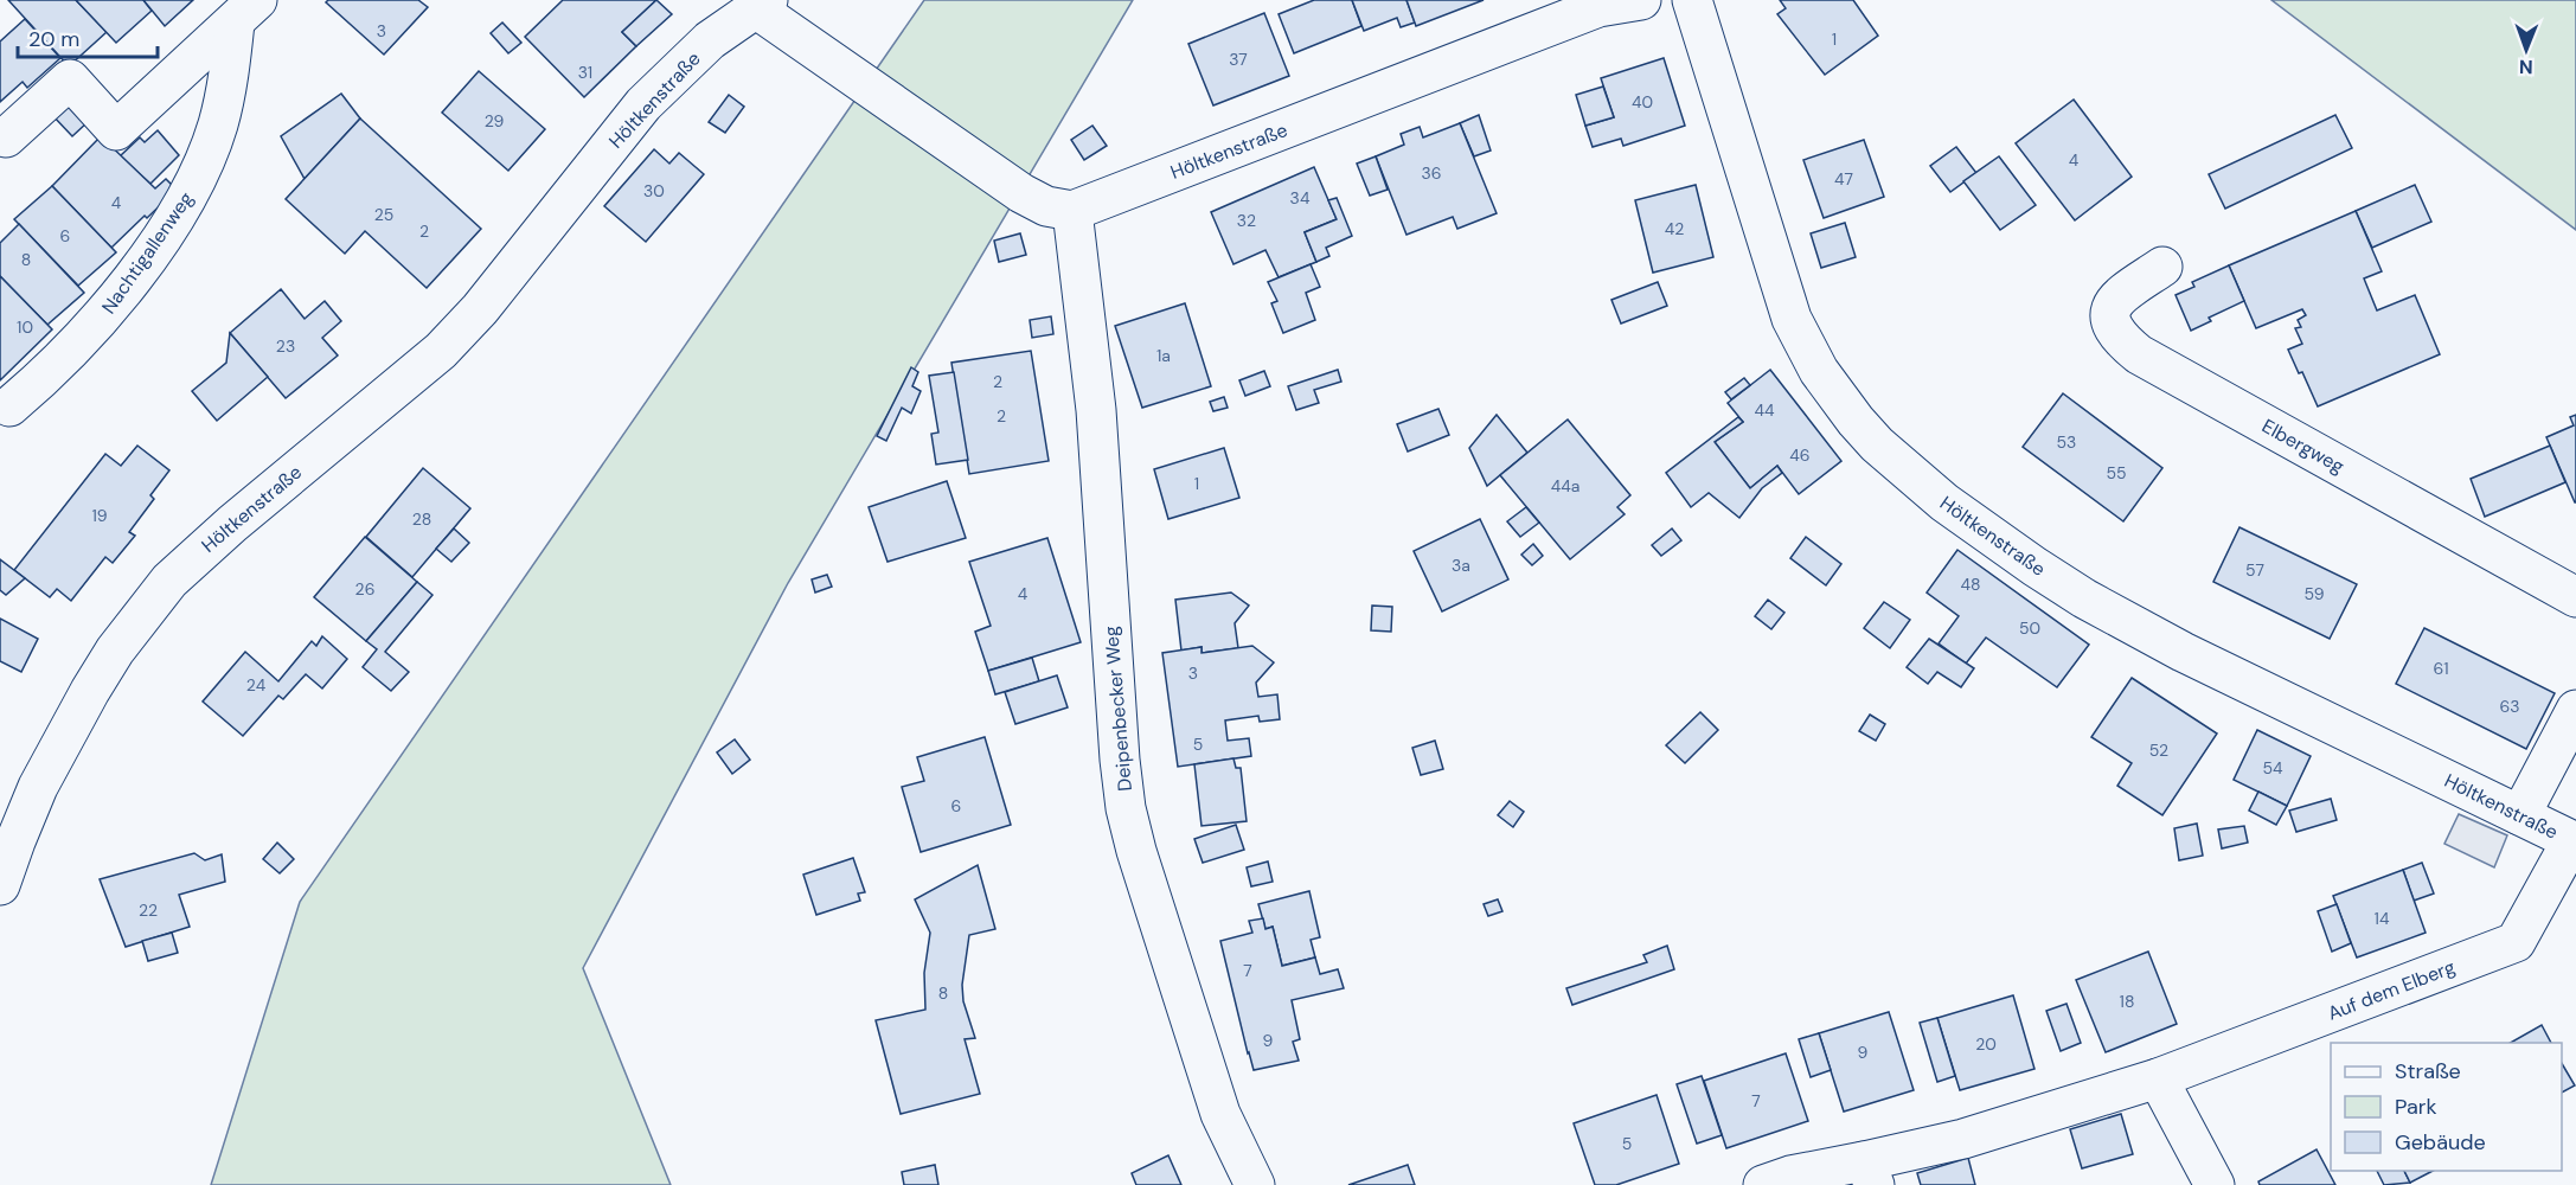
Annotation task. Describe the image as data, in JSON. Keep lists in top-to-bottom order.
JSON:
{
  "streets": {
    "street": [
      "Höltkenstraße",
      "Nachtigallenweg",
      "Elbergweg",
      "Deipenbecker Weg",
      "Auf dem Elberg"
    ]
  },
  "crossings": [
    ["Höltkenstraße", "Deipenbecker Weg"],
    ["Höltkenstraße", "Auf dem Elberg"]
  ],
  "house_numbers": [
    "3",
    "1",
    "37",
    "31",
    "40",
    "29",
    "4",
    "36",
    "47",
    "30",
    "34",
    "4",
    "25",
    "32",
    "42",
    "2",
    "6",
    "8",
    "10",
    "23",
    "1a",
    "2",
    "44",
    "2",
    "53",
    "46",
    "55",
    "1",
    "44a",
    "19",
    "28",
    "3a",
    "57",
    "48",
    "26",
    "4",
    "59",
    "50",
    "61",
    "3",
    "24",
    "63",
    "5",
    "52",
    "54",
    "6",
    "22",
    "14",
    "7",
    "8",
    "18",
    "9",
    "20",
    "9",
    "7",
    "5"
  ],
  "legend": ["Straße", "Park", "Gebäude"],
  "scale_bar": "20 m",
  "north": "bottom"
}
